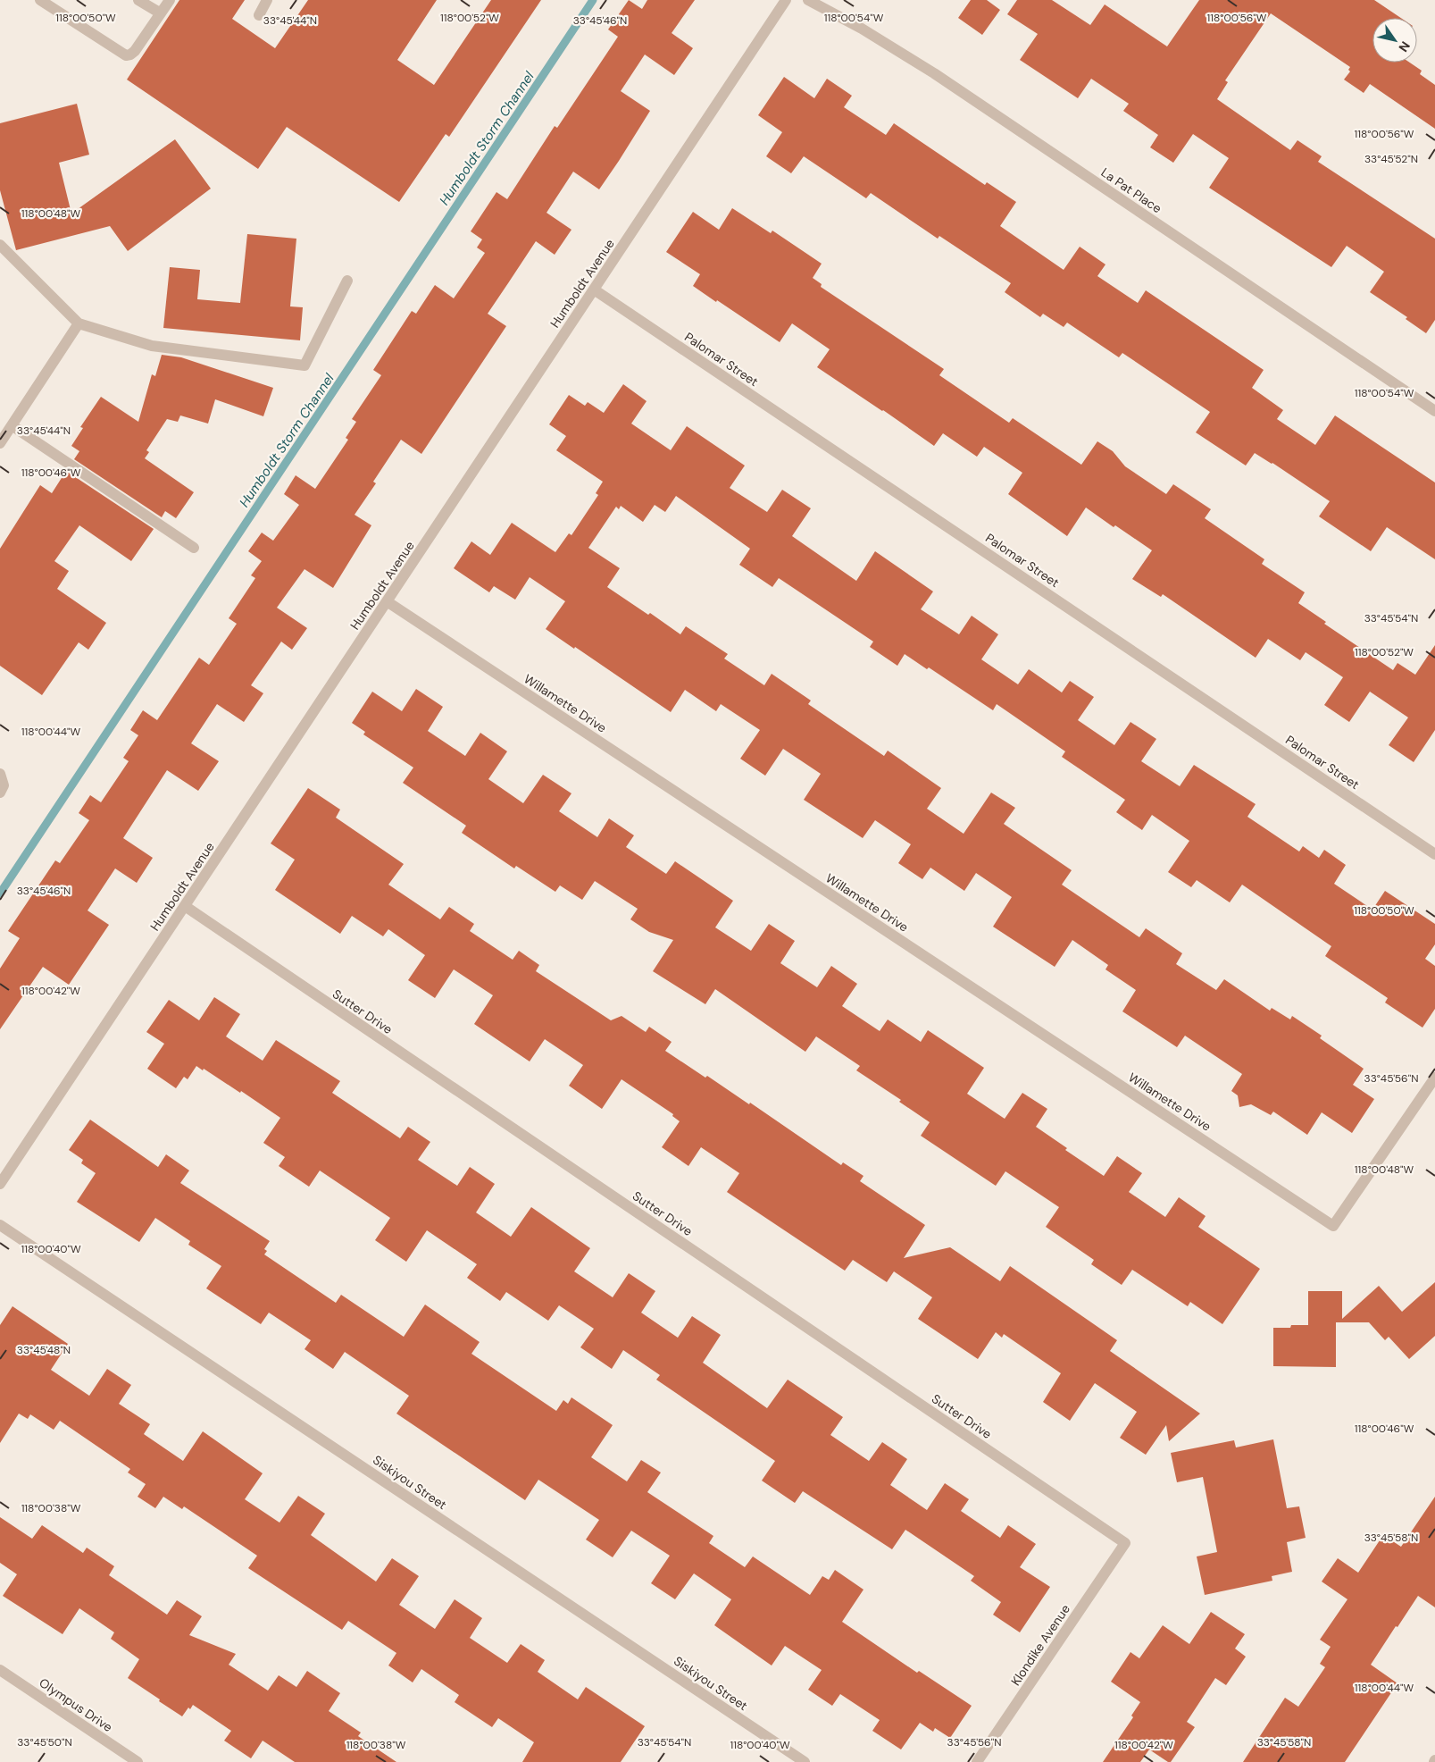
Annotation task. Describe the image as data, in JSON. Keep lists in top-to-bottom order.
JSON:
{
  "streets": {
    "street": [
      "La Pat Place",
      "Humboldt Avenue",
      "Palomar Street",
      "Willamette Drive",
      "Sutter Drive",
      "Siskiyou Street",
      "Klondike Avenue",
      "Olympus Drive"
    ]
  },
  "crossings": [
    ["Humboldt Avenue", "Palomar Street"],
    ["Humboldt Avenue", "Willamette Drive"],
    ["Humboldt Avenue", "Sutter Drive"],
    ["Sutter Drive", "Klondike Avenue"]
  ],
  "water": ["Humboldt Storm Channel"],
  "north": "bottom right",
  "coordinates": [
    "118°00'50\"W",
    "118°00'52\"W",
    "118°00'54\"W",
    "118°00'56\"W",
    "33°45'46\"N",
    "33°45'44\"N",
    "33°45'52\"N",
    "118°00'48\"W",
    "118°00'46\"W",
    "33°45'54\"N",
    "118°00'44\"W",
    "118°00'42\"W",
    "33°45'56\"N",
    "118°00'40\"W",
    "33°45'48\"N",
    "118°00'38\"W",
    "33°45'58\"N",
    "33°45'50\"N"
  ]
}
